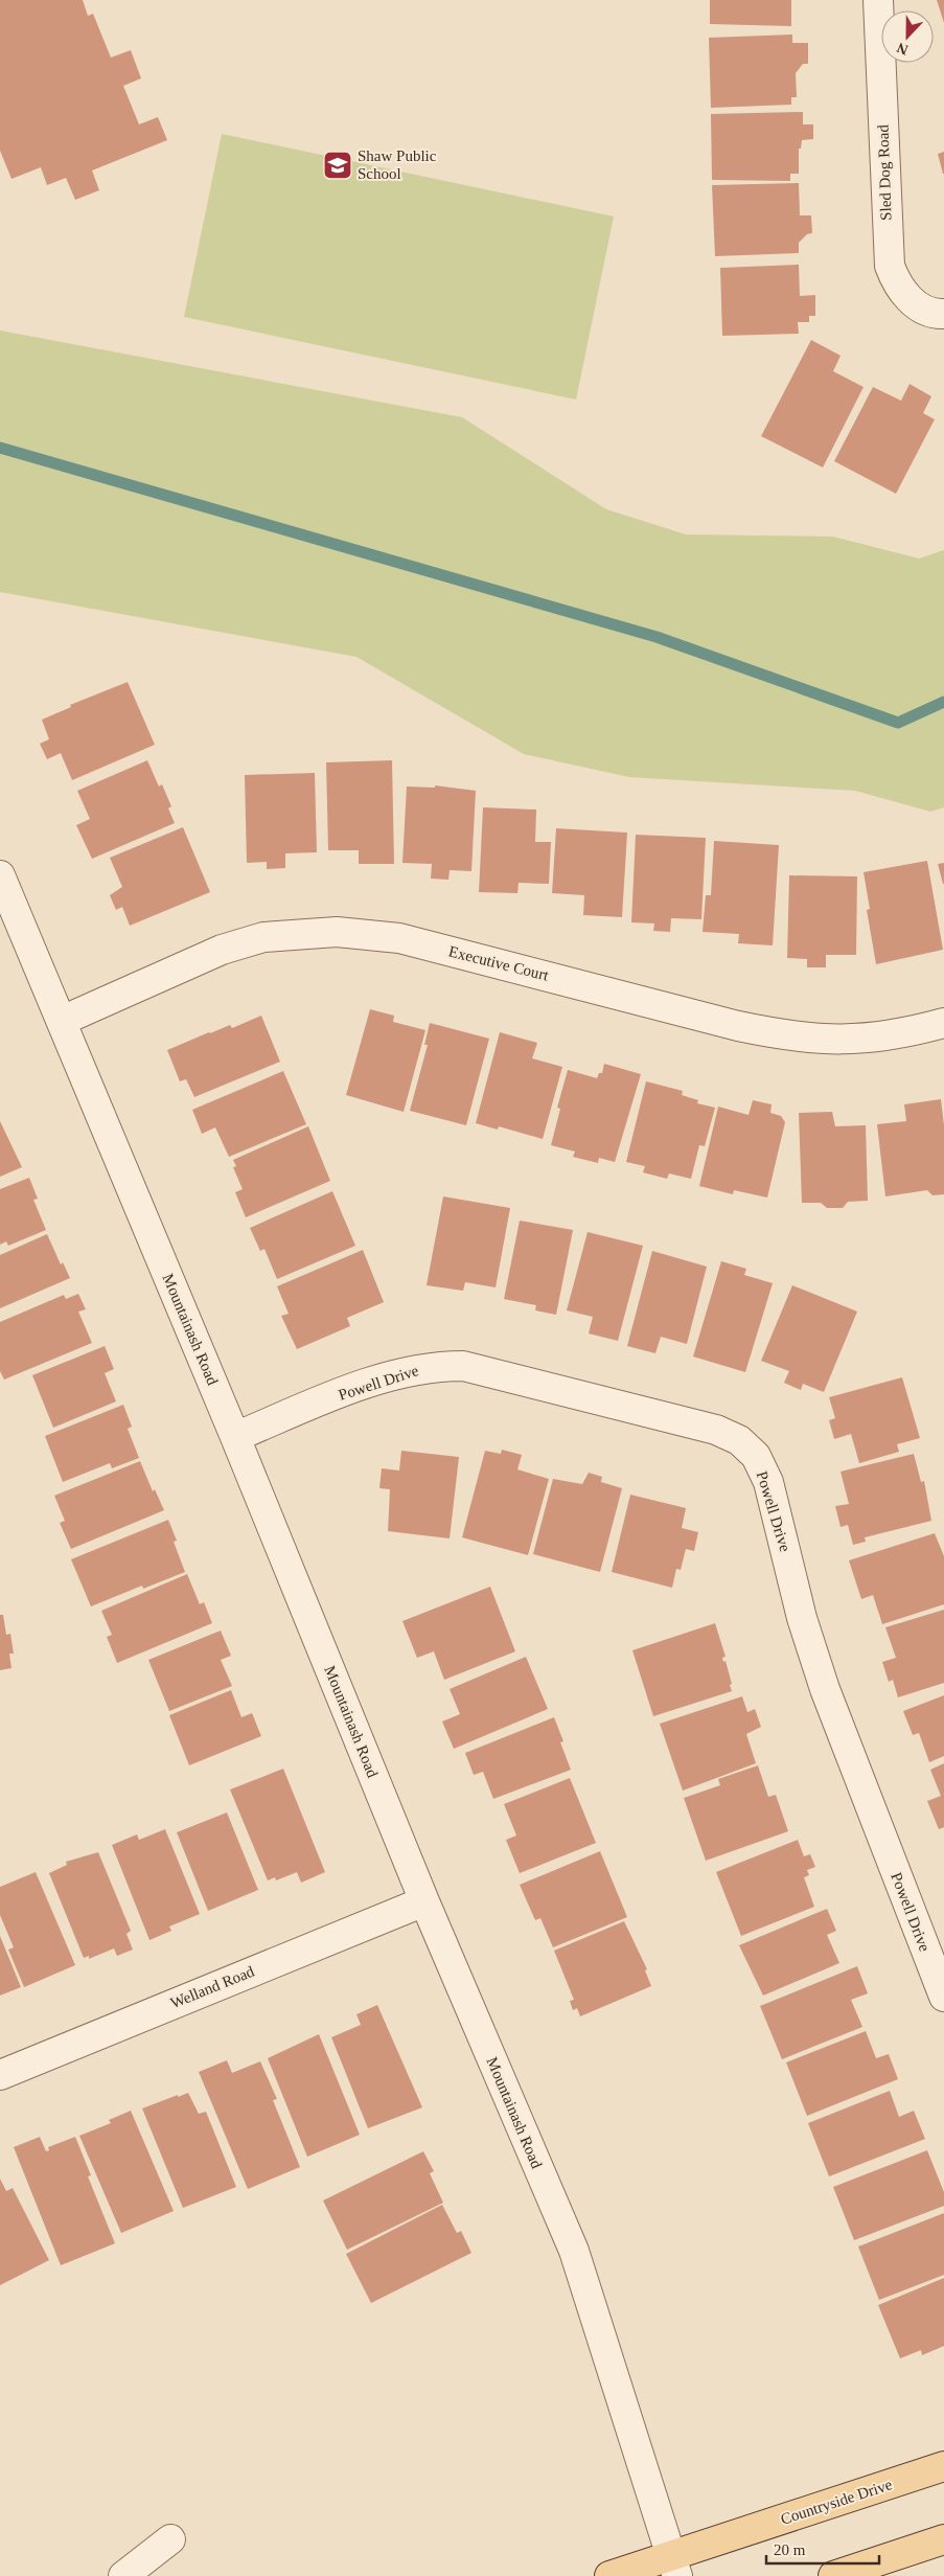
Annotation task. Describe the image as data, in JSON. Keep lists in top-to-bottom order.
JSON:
{
  "streets": {
    "main road": ["Countryside Drive"],
    "street": [
      "Sled Dog Road",
      "Executive Court",
      "Mountainash Road",
      "Powell Drive",
      "Welland Road"
    ]
  },
  "crossings": [
    ["Executive Court", "Mountainash Road"],
    ["Mountainash Road", "Powell Drive"],
    ["Mountainash Road", "Welland Road"],
    ["Mountainash Road", "Countryside Drive"]
  ],
  "places": {
    "school or university": ["Shaw Public School"]
  },
  "scale_bar": "20 m",
  "north": "bottom"
}
